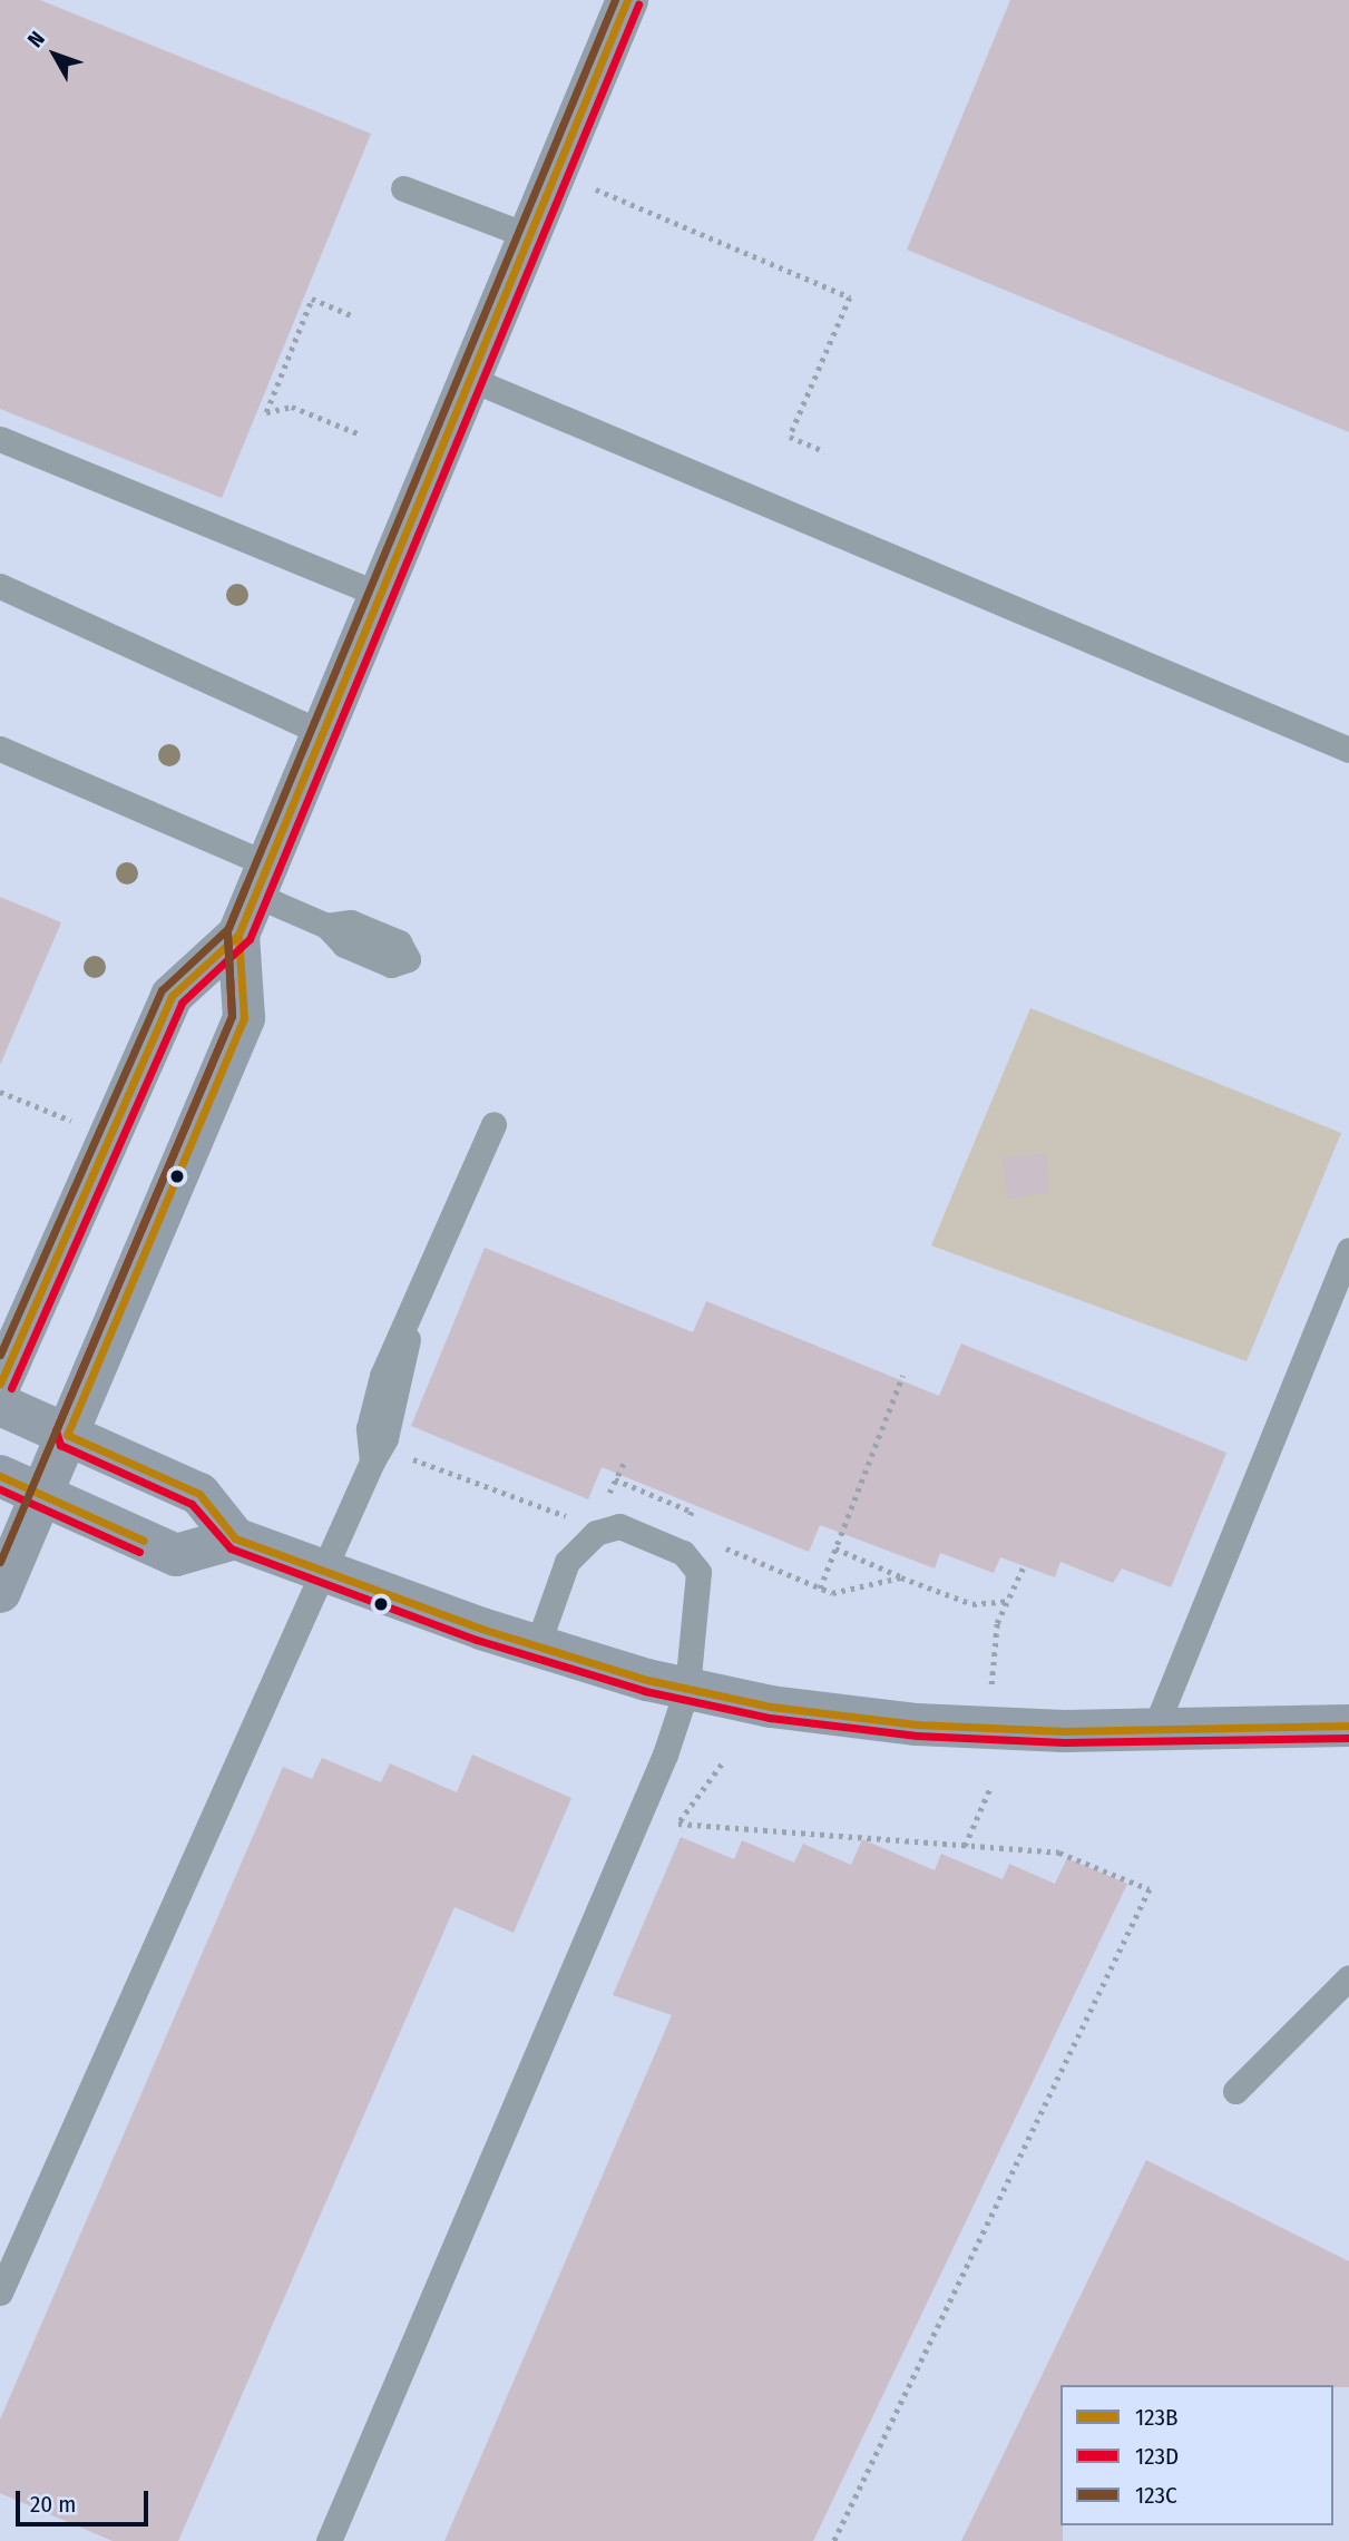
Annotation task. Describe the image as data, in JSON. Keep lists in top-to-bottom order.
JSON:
{
  "lines": ["transit line 123B", "transit line 123C", "transit line 123D"],
  "legend": ["123B", "123D", "123C"],
  "scale_bar": "20 m",
  "north": "top left"
}
